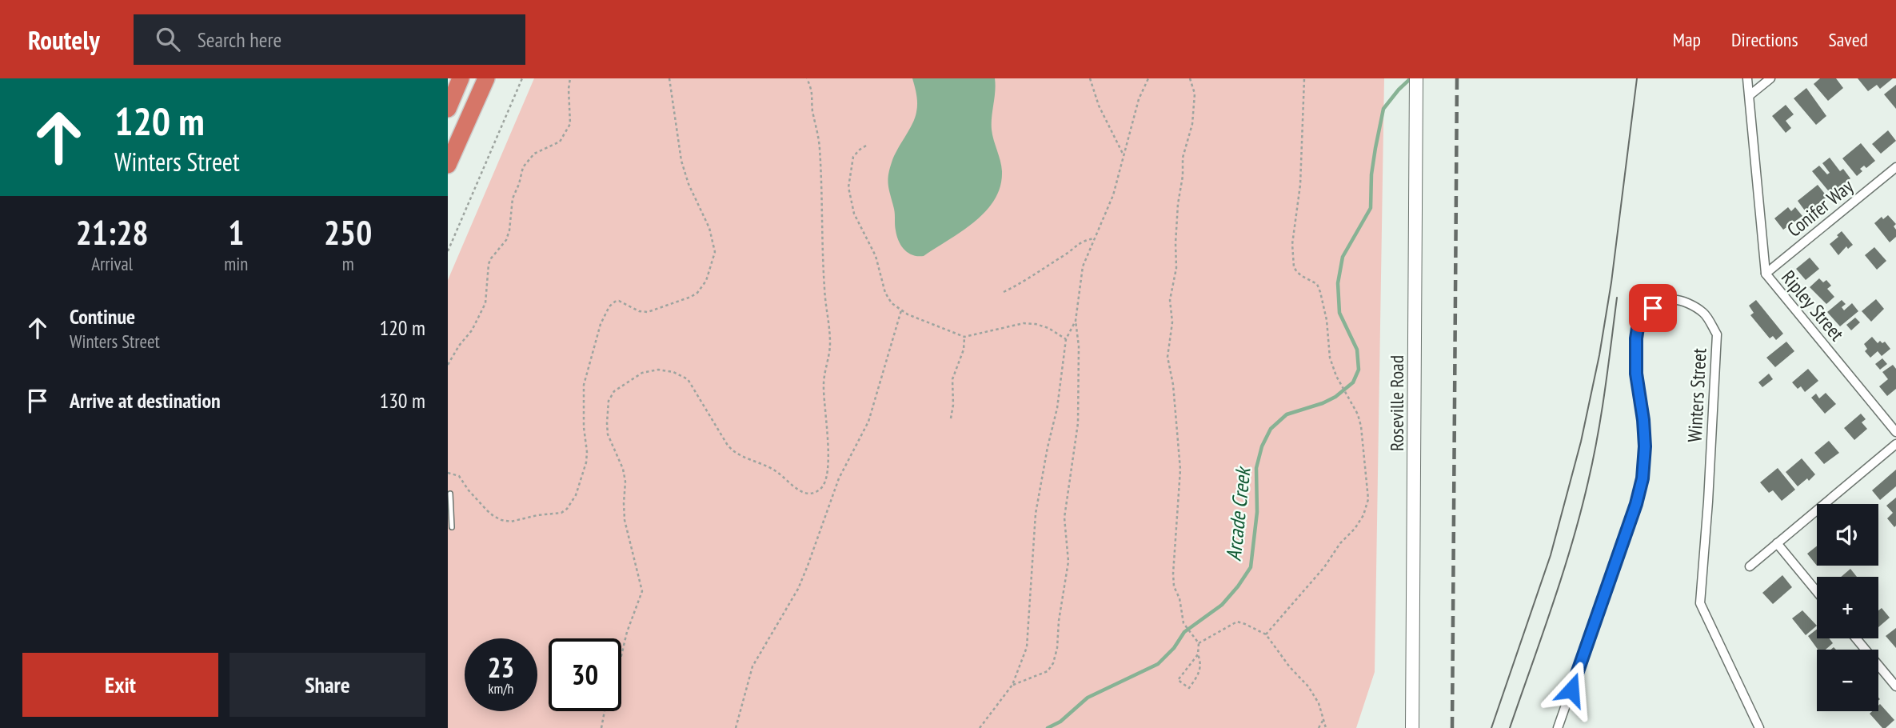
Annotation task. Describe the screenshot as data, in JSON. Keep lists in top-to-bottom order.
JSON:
{
  "streets": {
    "main road": ["Roseville Road"],
    "street": ["Conifer Way", "Ripley Street", "Winters Street"]
  },
  "crossings": [
    ["Conifer Way", "Ripley Street"]
  ],
  "water": ["Arcade Creek"],
  "page": {
    "header": "Routely",
    "search": "Search here",
    "nav": ["Map", "Directions", "Saved"],
    "turn": ["120 m", "Winters Street"],
    "eta": [
      "21:28",
      "Arrival",
      "1",
      "min",
      "250",
      "m"
    ],
    "list": [
      {
        "name": "Continue",
        "note": "Winters Street",
        "value": "120 m"
      },
      {
        "name": "Arrive at destination",
        "value": "130 m"
      }
    ],
    "map_buttons": ["+", "−"],
    "speed": "23 km/h",
    "limit": "30",
    "buttons": ["Exit", "Share"]
  }
}
